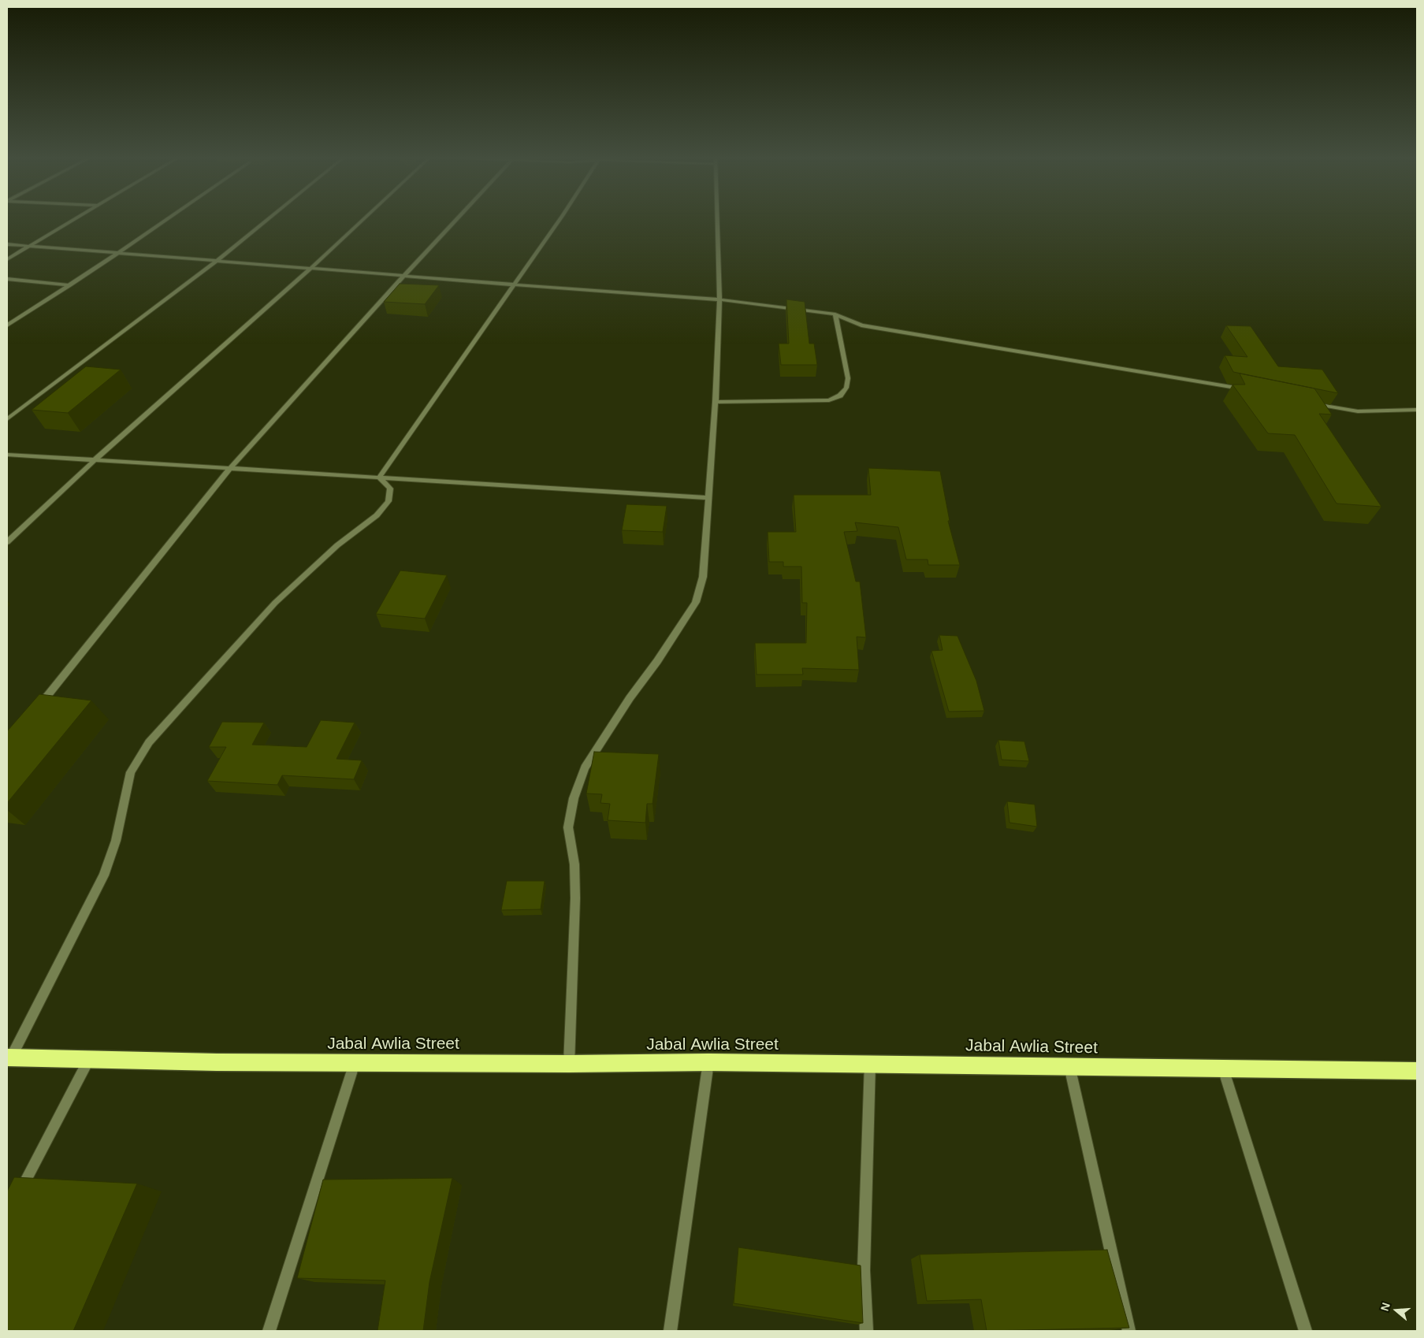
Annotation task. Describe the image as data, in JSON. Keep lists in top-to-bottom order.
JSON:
{
  "streets": {
    "highway": ["Jabal Awlia Street"]
  },
  "north": "left"
}
